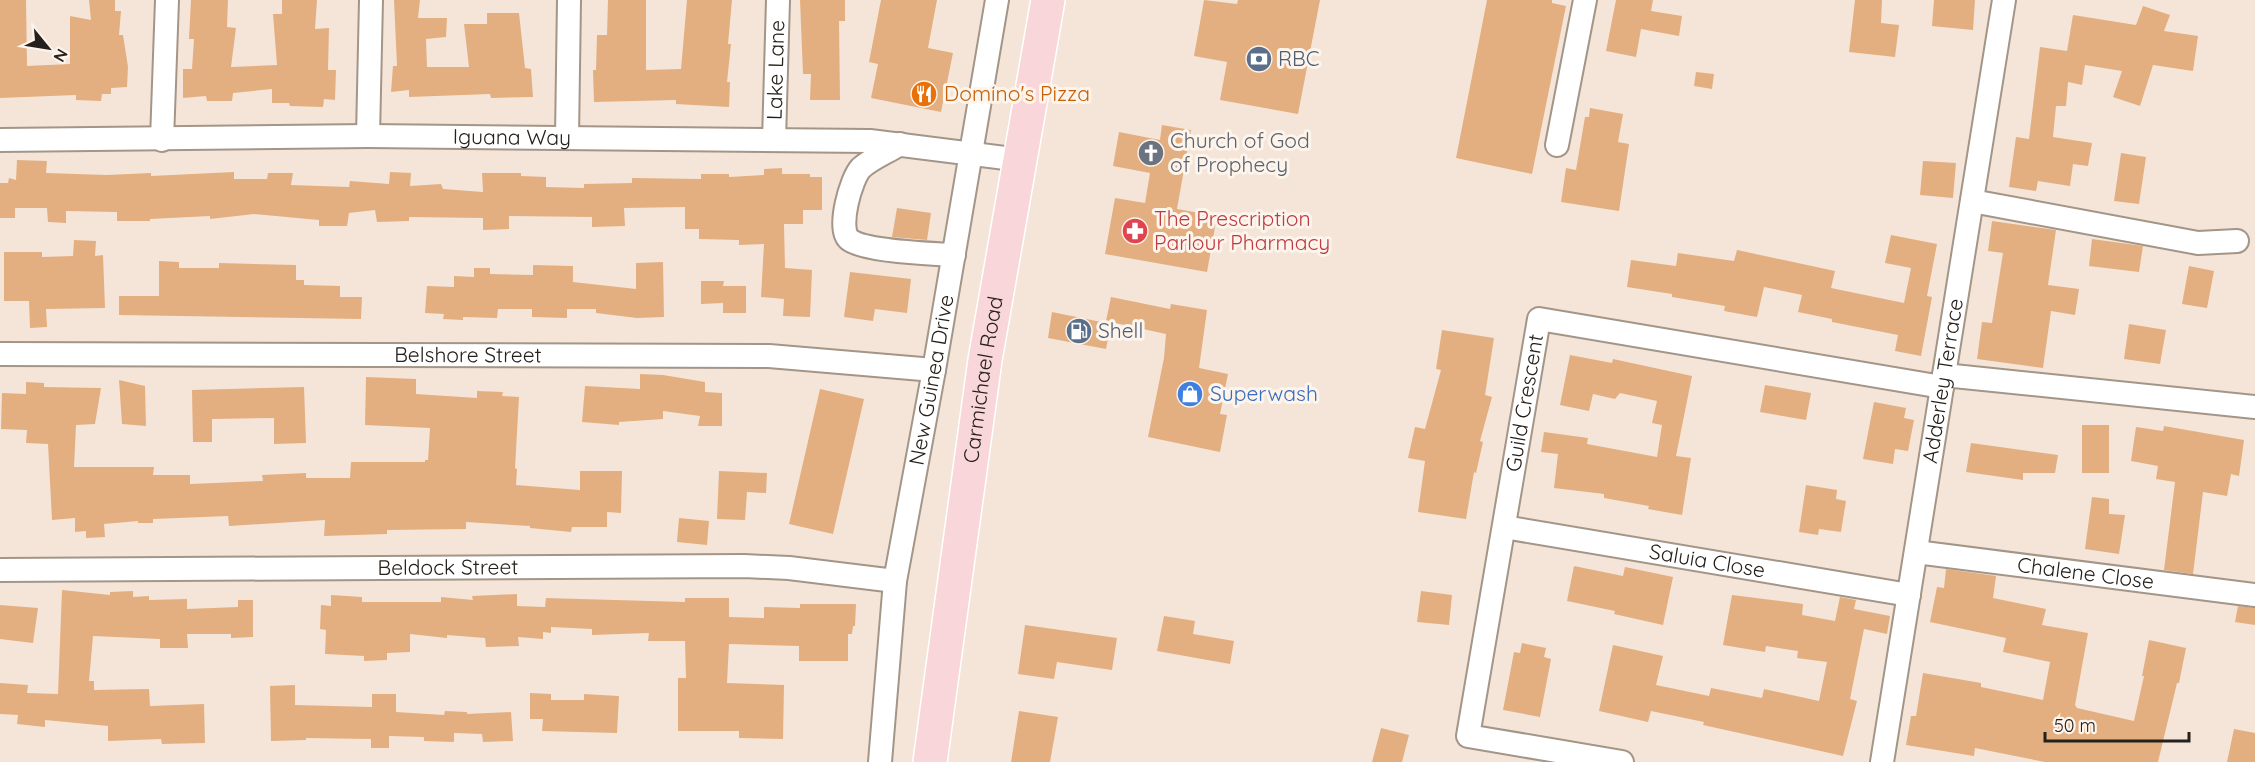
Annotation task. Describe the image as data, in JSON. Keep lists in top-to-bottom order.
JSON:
{
  "streets": {
    "main road": ["Carmichael Road"],
    "street": [
      "Lake Lane",
      "Iguana Way",
      "Belshore Street",
      "New Guinea Drive",
      "Adderley Terrace",
      "Guild Crescent",
      "Saluia Close",
      "Beldock Street",
      "Chalene Close"
    ]
  },
  "crossings": [
    ["Lake Lane", "Iguana Way"],
    ["Iguana Way", "New Guinea Drive"],
    ["Iguana Way", "Carmichael Road"],
    ["Belshore Street", "New Guinea Drive"],
    ["New Guinea Drive", "Beldock Street"],
    ["Adderley Terrace", "Guild Crescent"],
    ["Adderley Terrace", "Saluia Close"],
    ["Adderley Terrace", "Chalene Close"],
    ["Guild Crescent", "Saluia Close"]
  ],
  "places": {
    "bank": ["RBC"],
    "restaurant": ["Domino's Pizza"],
    "church": ["Church of God of Prophecy"],
    "pharmacy": ["The Prescription Parlour Pharmacy"],
    "fuel station": ["Shell"],
    "shop": ["Superwash"]
  },
  "scale_bar": "50 m",
  "north": "bottom right"
}
